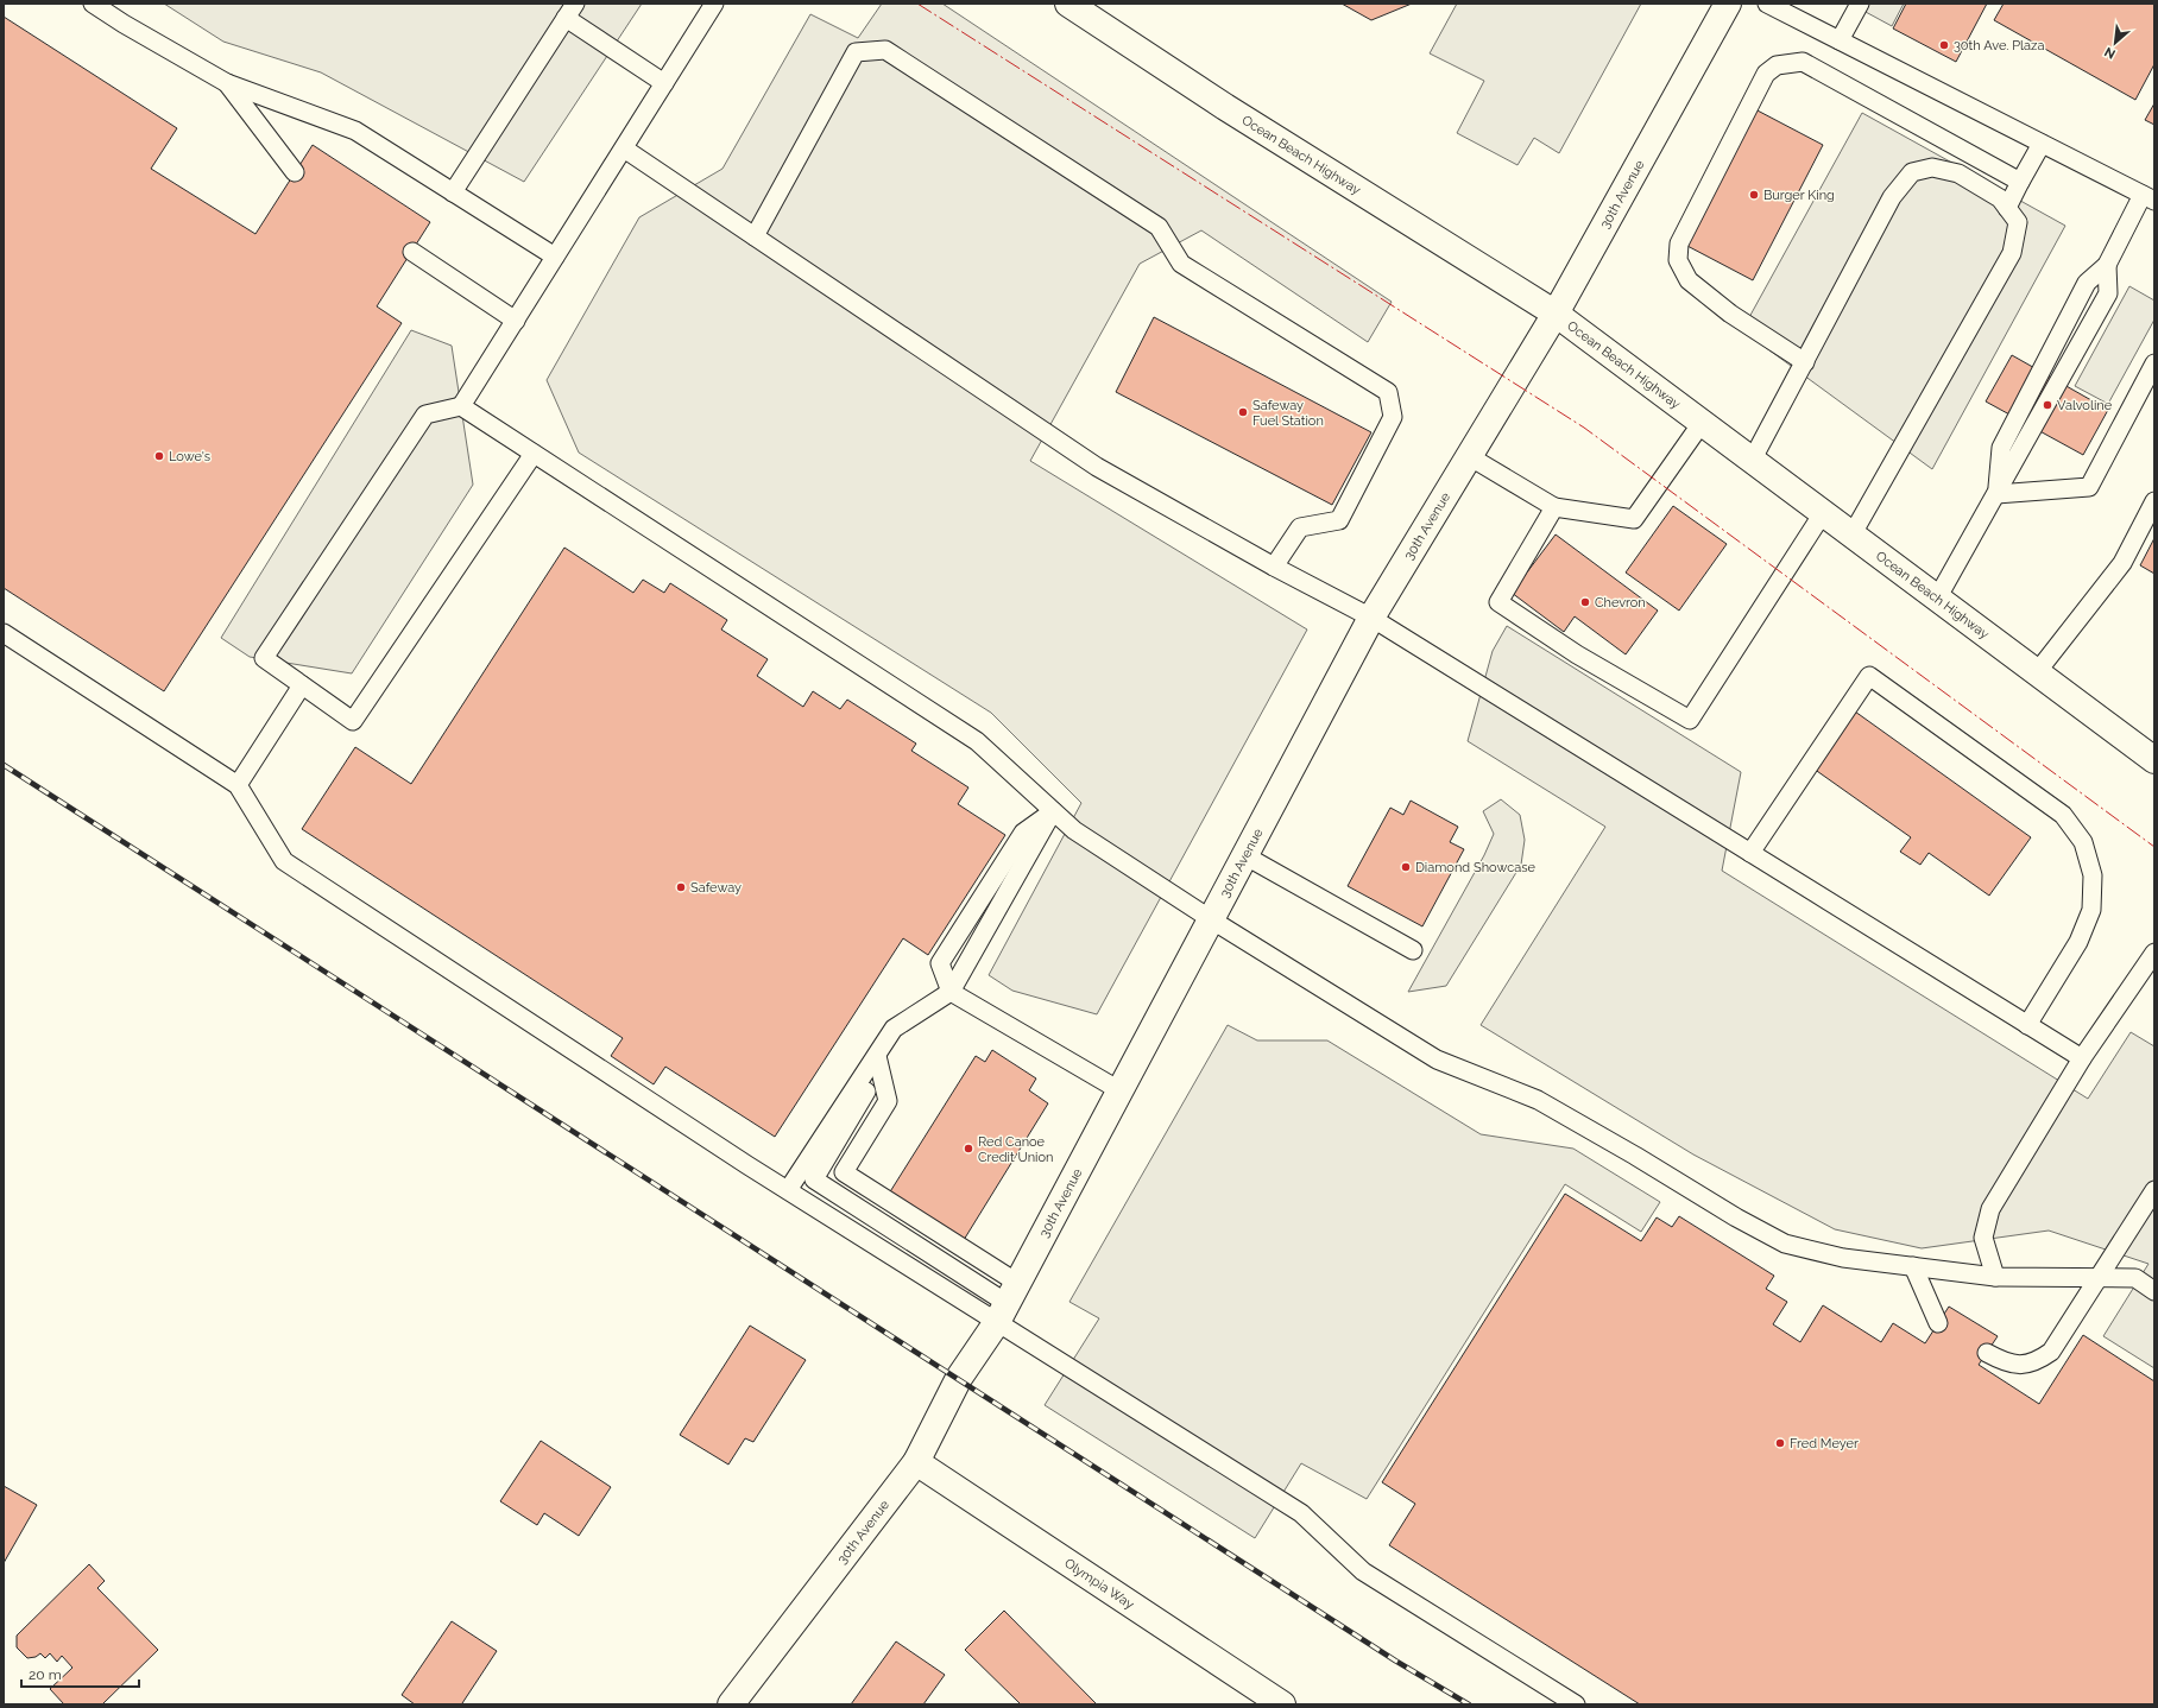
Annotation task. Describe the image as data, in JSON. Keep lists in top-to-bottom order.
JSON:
{
  "streets": {
    "street": ["Ocean Beach Highway", "30th Avenue", "Olympia Way"]
  },
  "crossings": [
    ["Ocean Beach Highway", "30th Avenue"],
    ["30th Avenue", "Olympia Way"]
  ],
  "places": [
    "30th Ave. Plaza",
    "Burger King",
    "Valvoline",
    "Safeway Fuel Station",
    "Lowe's",
    "Chevron",
    "Diamond Showcase",
    "Safeway",
    "Red Canoe Credit Union",
    "Fred Meyer"
  ],
  "scale_bar": "20 m",
  "north": "bottom left"
}
